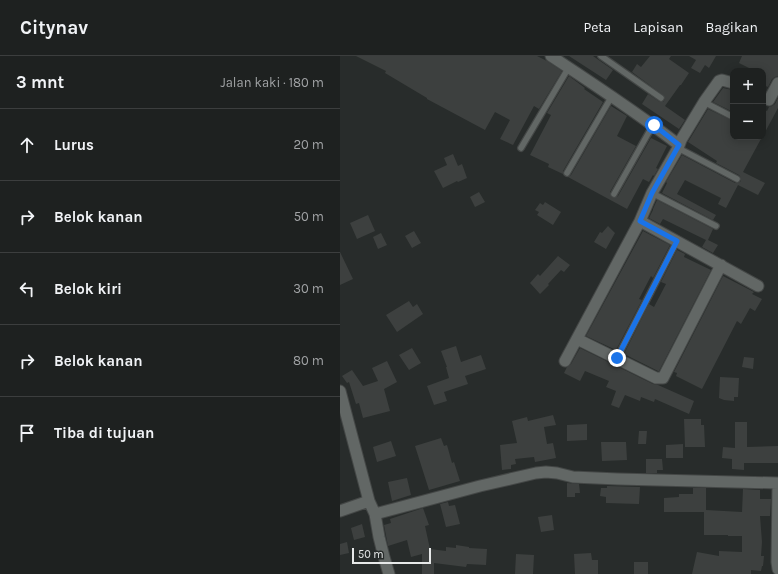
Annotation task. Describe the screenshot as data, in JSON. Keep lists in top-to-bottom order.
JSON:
{
  "scale_bar": "50 m",
  "page": {
    "header": "Citynav",
    "nav": ["Peta", "Lapisan", "Bagikan"],
    "heading": ["3 mnt", "Jalan kaki · 180 m"],
    "map_buttons": ["+", "−"],
    "list": [
      ["Lurus", "20 m"],
      ["Belok kanan", "50 m"],
      ["Belok kiri", "30 m"],
      ["Belok kanan", "80 m"],
      "Tiba di tujuan"
    ],
    "scale": "50 m"
  }
}
